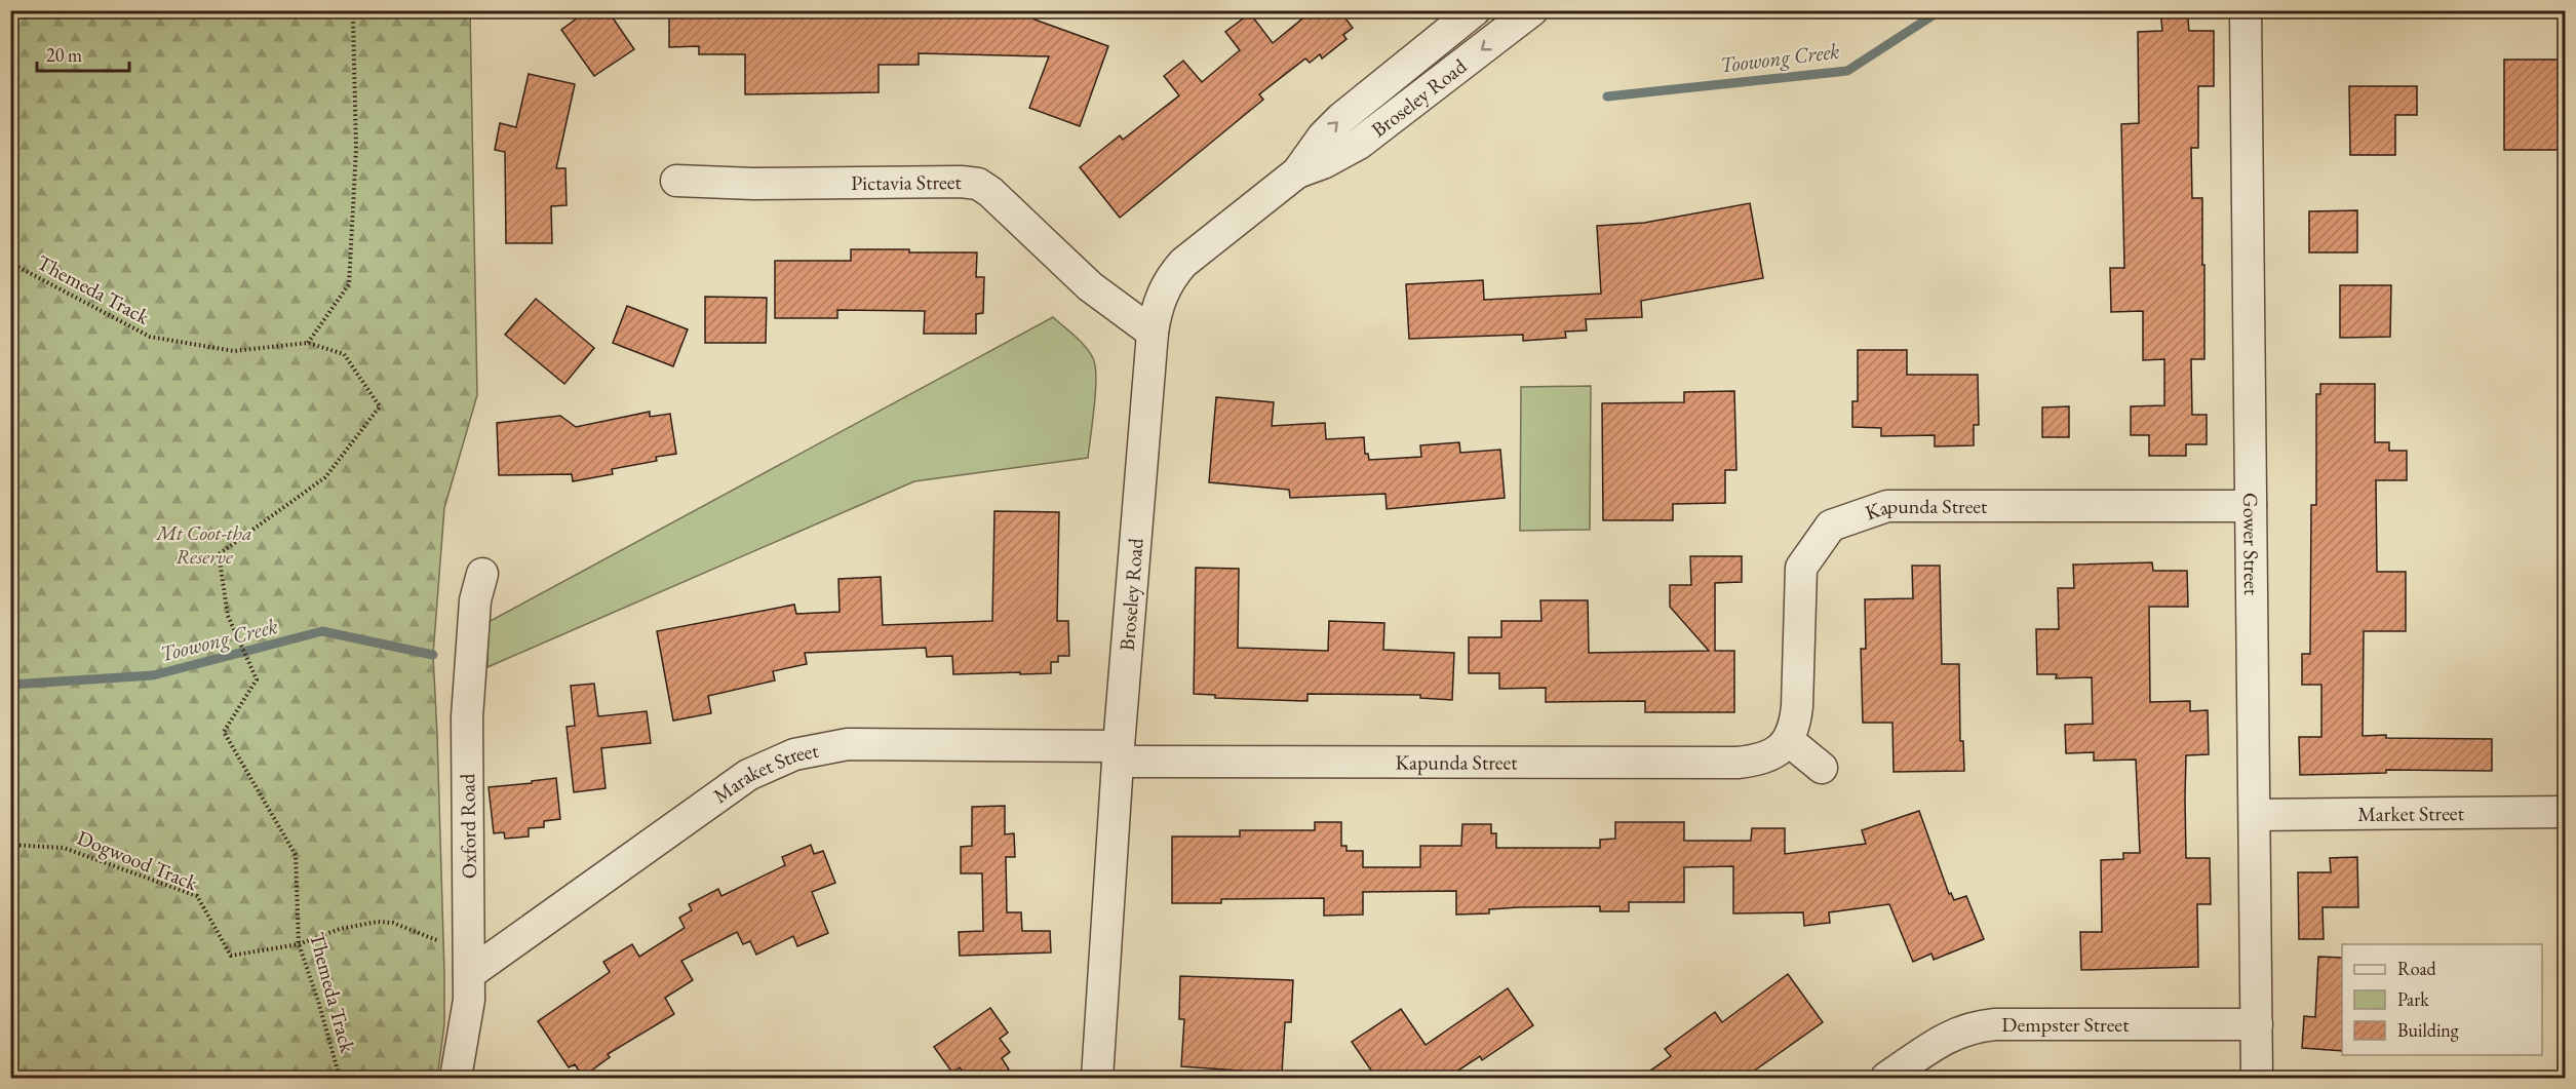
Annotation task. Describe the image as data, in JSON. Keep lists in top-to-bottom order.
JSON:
{
  "streets": {
    "street": [
      "Broseley Road",
      "Pictavia Street",
      "Kapunda Street",
      "Gower Street",
      "Maraket Street",
      "Market Street",
      "Oxford Road",
      "Dempster Street"
    ],
    "path": ["Themeda Track", "Dogwood Track"]
  },
  "crossings": [
    ["Broseley Road", "Pictavia Street"],
    ["Broseley Road", "Kapunda Street"],
    ["Broseley Road", "Maraket Street"],
    ["Themeda Track", "Dogwood Track"],
    ["Kapunda Street", "Gower Street"],
    ["Kapunda Street", "Maraket Street"],
    ["Gower Street", "Market Street"],
    ["Gower Street", "Dempster Street"],
    ["Maraket Street", "Oxford Road"],
    ["Maraket Street", "Dogwood Track"],
    ["Oxford Road", "Dogwood Track"]
  ],
  "water": ["Toowong Creek"],
  "parks": ["Mt Coot-tha Reserve"],
  "legend": ["Road", "Park", "Building"],
  "scale_bar": "20 m"
}
